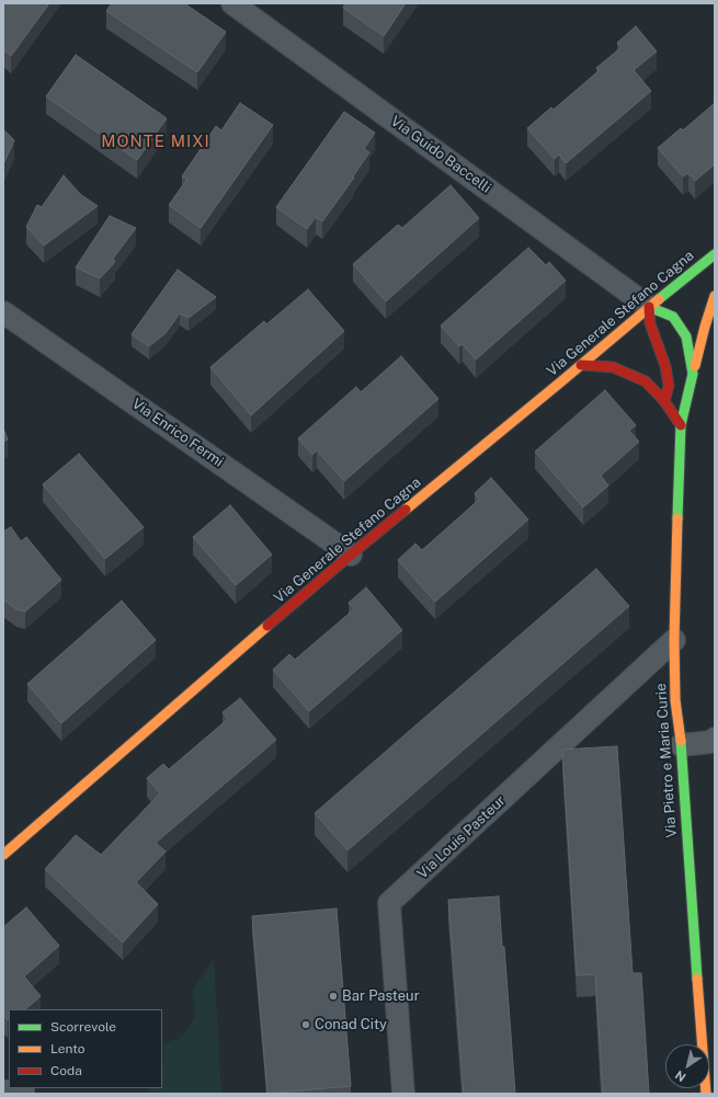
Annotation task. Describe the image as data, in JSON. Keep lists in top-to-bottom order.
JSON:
{
  "streets": {
    "street": [
      "Via Guido Baccelli",
      "Via Generale Stefano Cagna",
      "Via Enrico Fermi",
      "Via Pietro e Maria Curie",
      "Via Louis Pasteur"
    ]
  },
  "crossings": [
    ["Via Guido Baccelli", "Via Generale Stefano Cagna"],
    ["Via Guido Baccelli", "Via Pietro e Maria Curie"],
    ["Via Generale Stefano Cagna", "Via Enrico Fermi"],
    ["Via Generale Stefano Cagna", "Via Pietro e Maria Curie"],
    ["Via Pietro e Maria Curie", "Via Louis Pasteur"]
  ],
  "districts": ["MONTE MIXI"],
  "places": ["Bar Pasteur", "Conad City"],
  "legend": ["Scorrevole", "Lento", "Coda"],
  "north": "bottom left"
}
